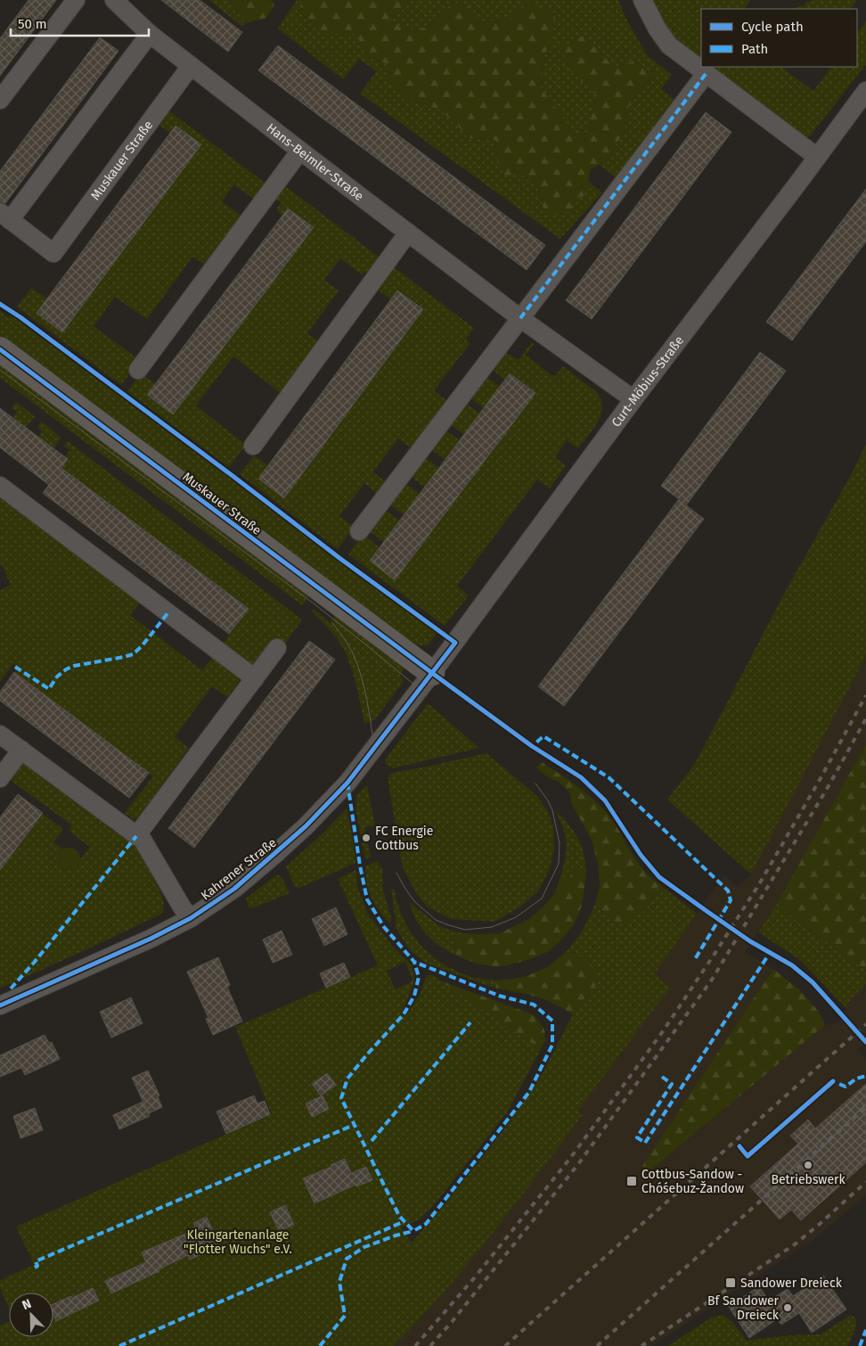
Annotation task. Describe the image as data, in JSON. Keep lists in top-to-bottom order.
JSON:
{
  "streets": {
    "street": [
      "Muskauer Straße",
      "Hans-Beimler-Straße",
      "Curt-Möbius-Straße",
      "Kahrener Straße"
    ]
  },
  "crossings": [
    ["Muskauer Straße", "Hans-Beimler-Straße"],
    ["Muskauer Straße", "Curt-Möbius-Straße"],
    ["Muskauer Straße", "Kahrener Straße"],
    ["Hans-Beimler-Straße", "Curt-Möbius-Straße"],
    ["Curt-Möbius-Straße", "Kahrener Straße"]
  ],
  "parks": ["Kleingartenanlage \"Flotter Wuchs\" e.V."],
  "places": {
    "other": ["FC Energie Cottbus", "Betriebswerk", "Bf Sandower Dreieck"],
    "transit": ["Cottbus-Sandow - Chóśebuz-Žandow", "Sandower Dreieck"]
  },
  "legend": ["Cycle path", "Path"],
  "scale_bar": "50 m",
  "north": "top left"
}
